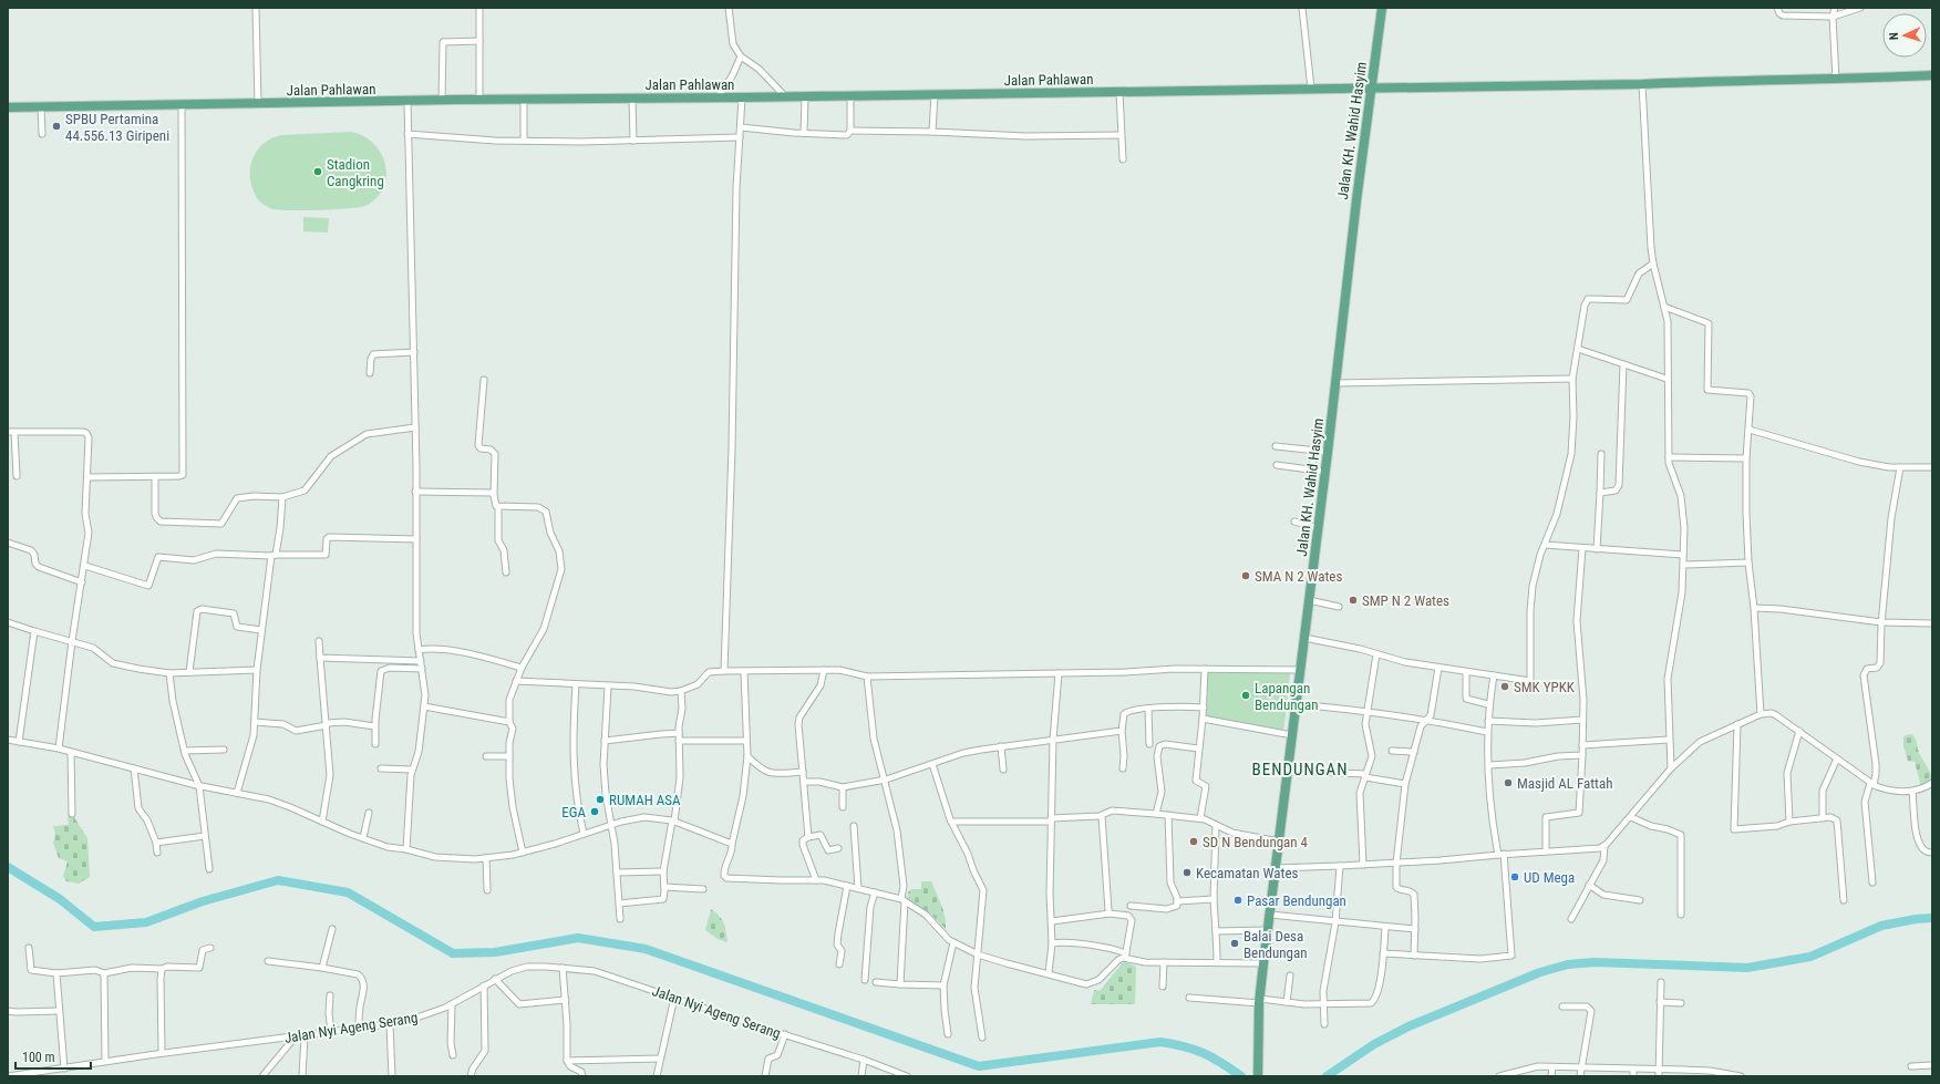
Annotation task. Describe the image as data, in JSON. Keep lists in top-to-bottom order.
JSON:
{
  "streets": {
    "main road": ["Jalan Pahlawan", "Jalan KH. Wahid Hasyim"],
    "street": ["Jalan Nyi Ageng Serang"]
  },
  "crossings": [
    ["Jalan Pahlawan", "Jalan KH. Wahid Hasyim"]
  ],
  "districts": ["BENDUNGAN"],
  "places": [
    "SPBU Pertamina 44.556.13 Giripeni",
    "Stadion Cangkring",
    "SMA N 2 Wates",
    "SMP N 2 Wates",
    "SMK YPKK",
    "Lapangan Bendungan",
    "Masjid AL Fattah",
    "RUMAH ASA",
    "EGA",
    "SD N Bendungan 4",
    "Kecamatan Wates",
    "UD Mega",
    "Pasar Bendungan",
    "Balai Desa Bendungan"
  ],
  "scale_bar": "100 m",
  "north": "left"
}
